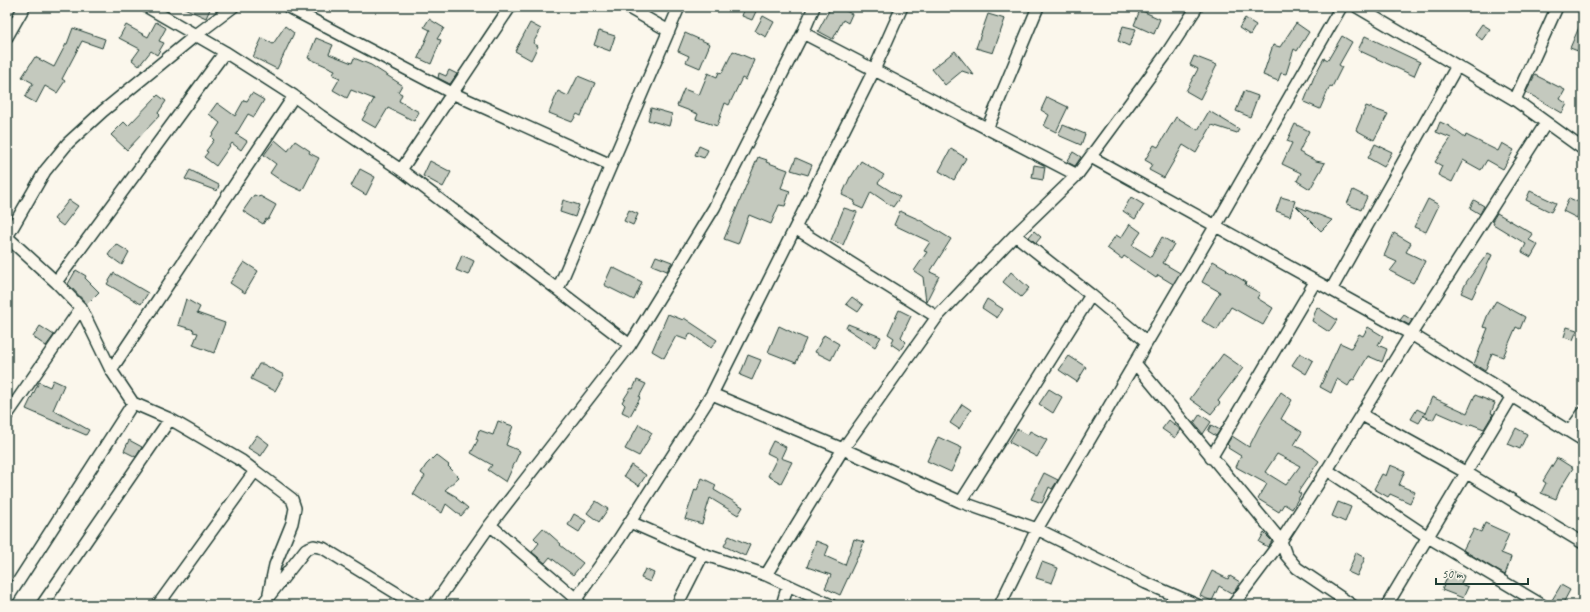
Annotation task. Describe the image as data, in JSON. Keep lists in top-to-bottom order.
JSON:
{
  "scale_bar": "50 m"
}
